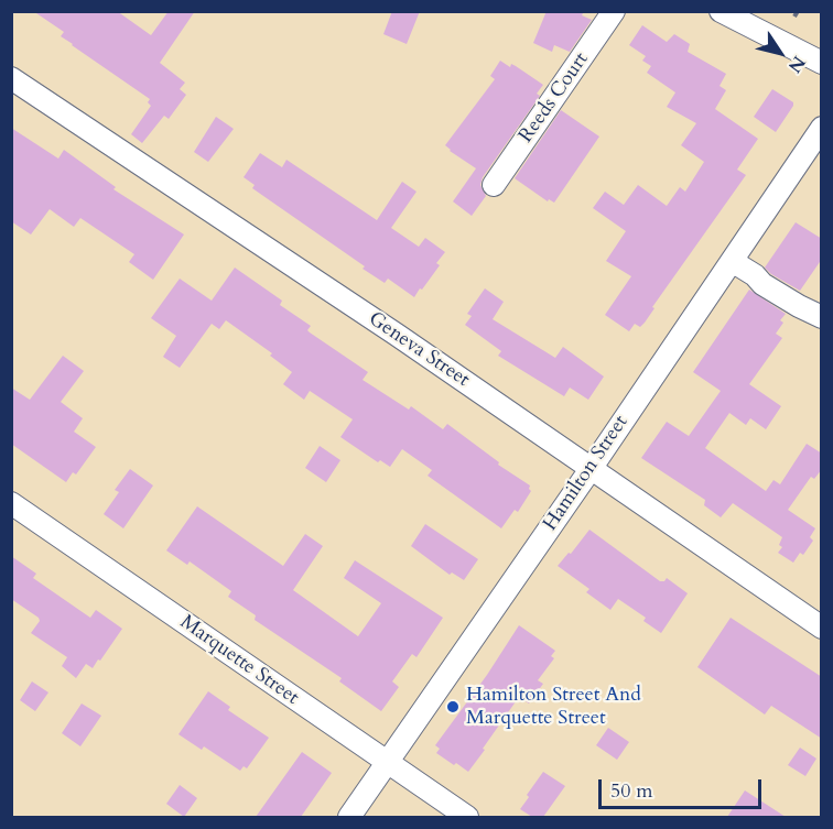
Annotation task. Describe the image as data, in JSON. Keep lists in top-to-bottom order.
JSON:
{
  "streets": {
    "street": [
      "Reeds Court",
      "Geneva Street",
      "Hamilton Street",
      "Marquette Street"
    ]
  },
  "crossings": [
    ["Geneva Street", "Hamilton Street"],
    ["Hamilton Street", "Marquette Street"]
  ],
  "places": ["Hamilton Street And Marquette Street"],
  "scale_bar": "50 m",
  "north": "bottom right"
}
